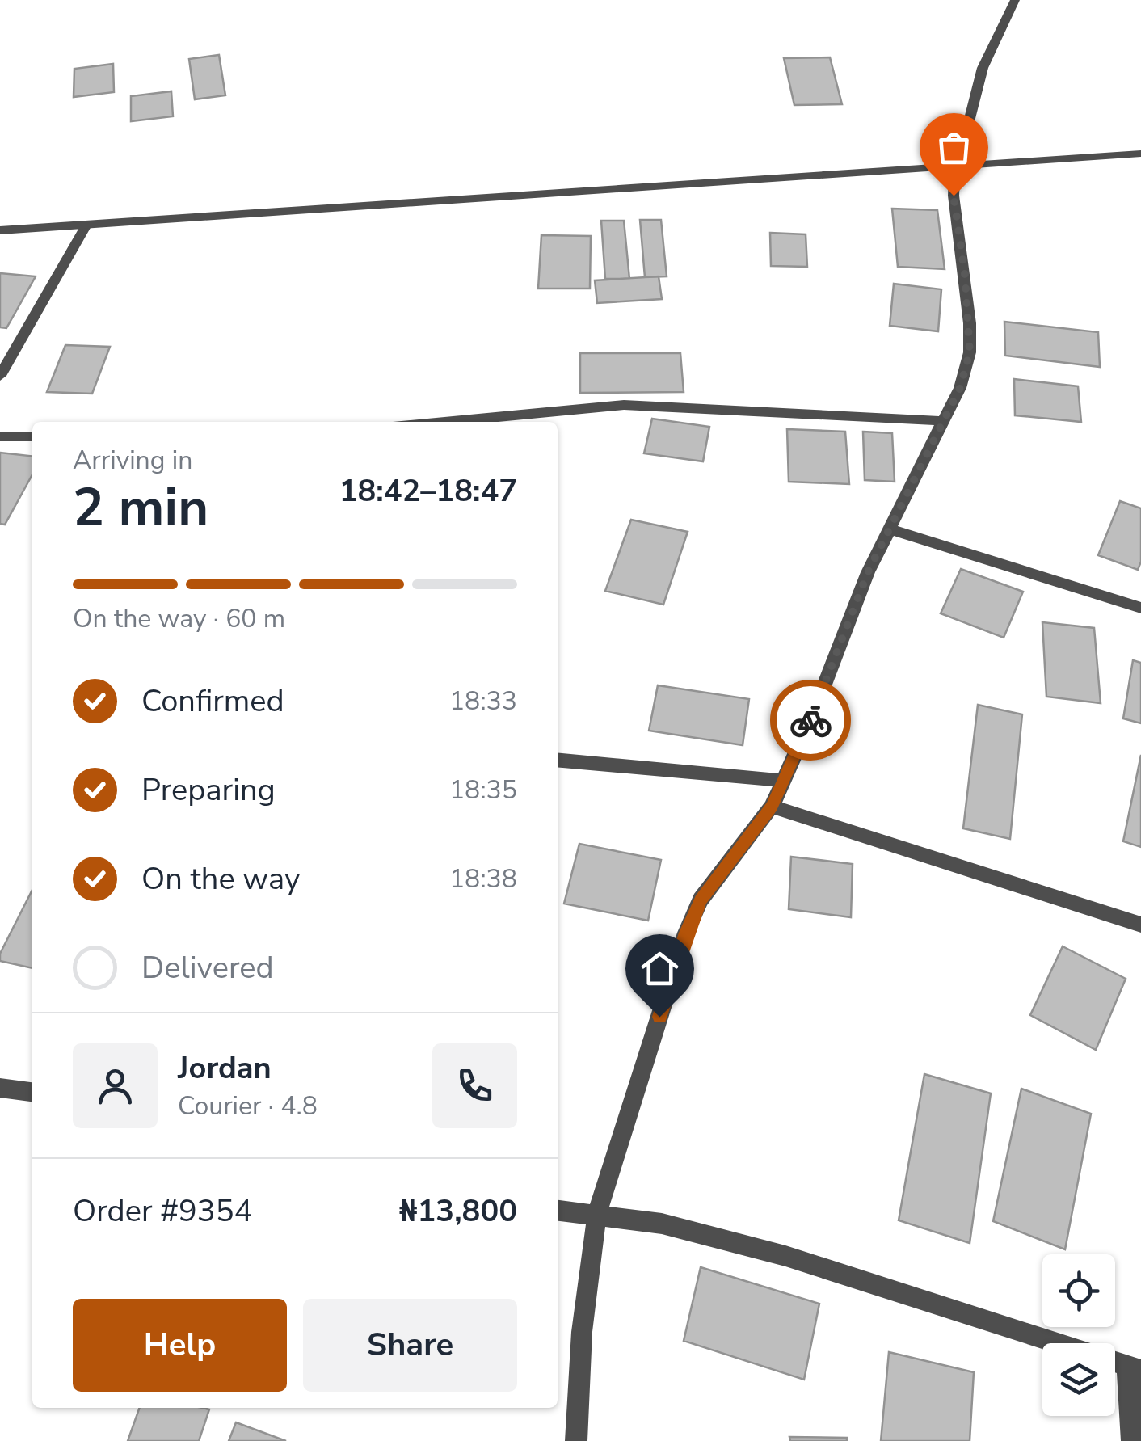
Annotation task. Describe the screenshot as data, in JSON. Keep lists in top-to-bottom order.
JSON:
{
  "page": {
    "heading": ["2 min", "Arriving in", "18:42–18:47"],
    "panel": [
      "Jordan",
      "Courier · 4.8",
      "Order #9354",
      "₦13,800"
    ],
    "bar": "On the way · 60 m",
    "list": [
      ["Confirmed", "18:33"],
      ["Preparing", "18:35"],
      ["On the way", "18:38"],
      "Delivered"
    ],
    "buttons": ["Help", "Share"]
  }
}
